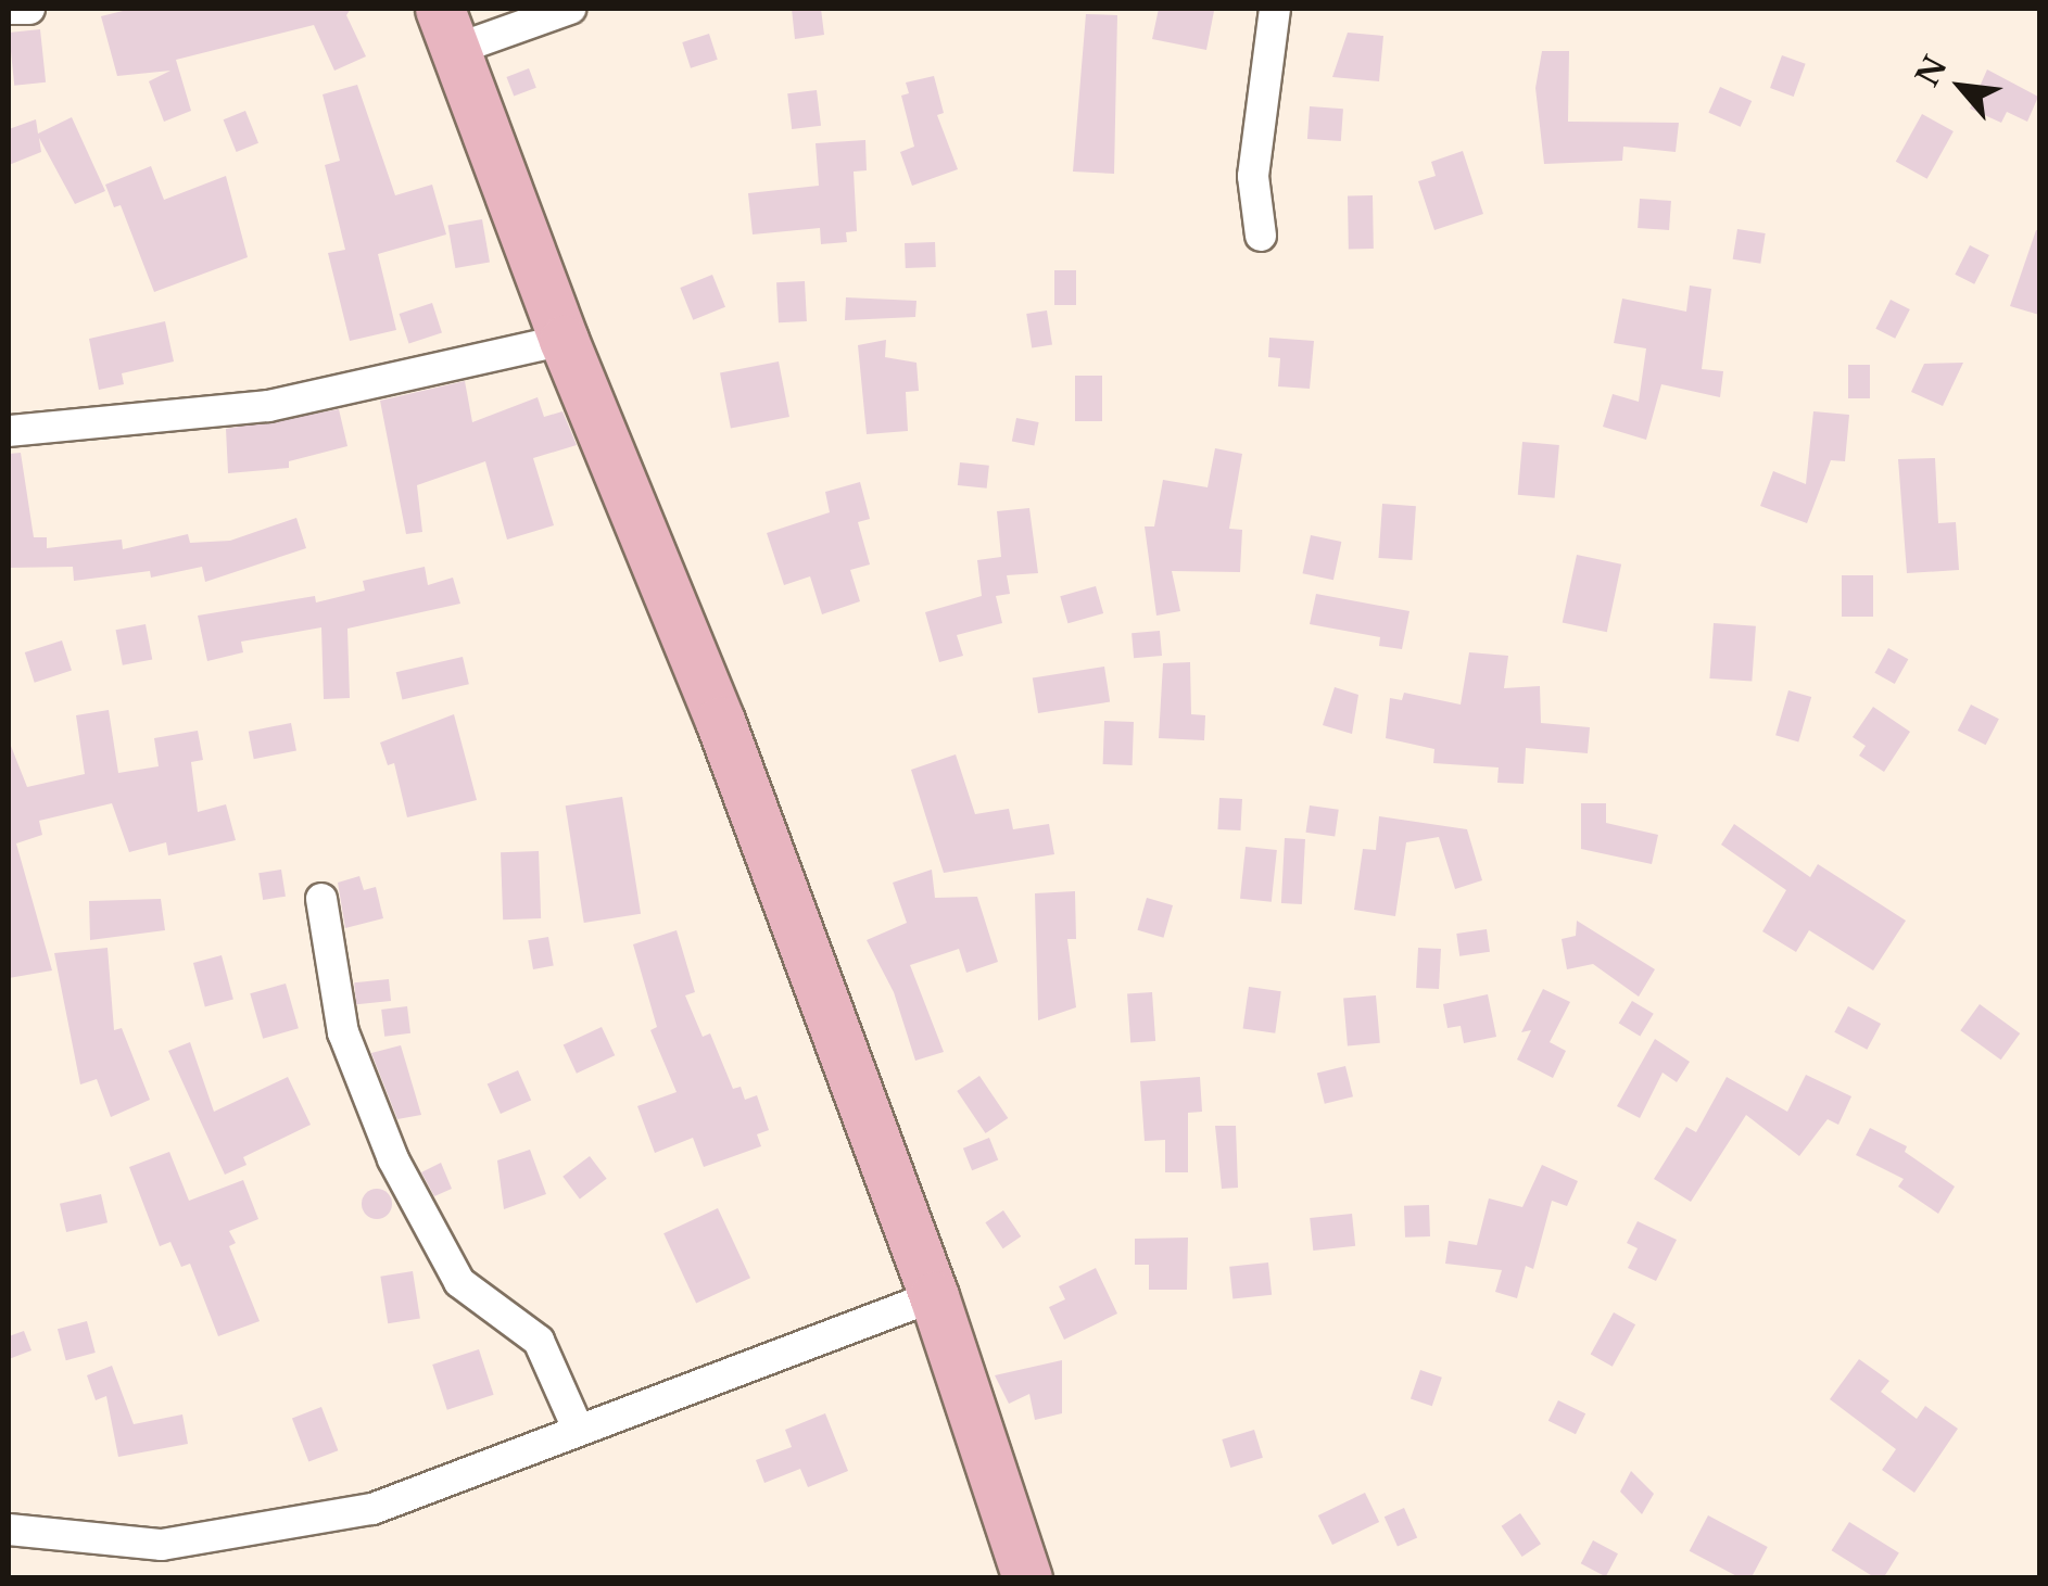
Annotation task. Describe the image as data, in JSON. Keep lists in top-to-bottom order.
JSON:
{
  "north": "top left"
}
